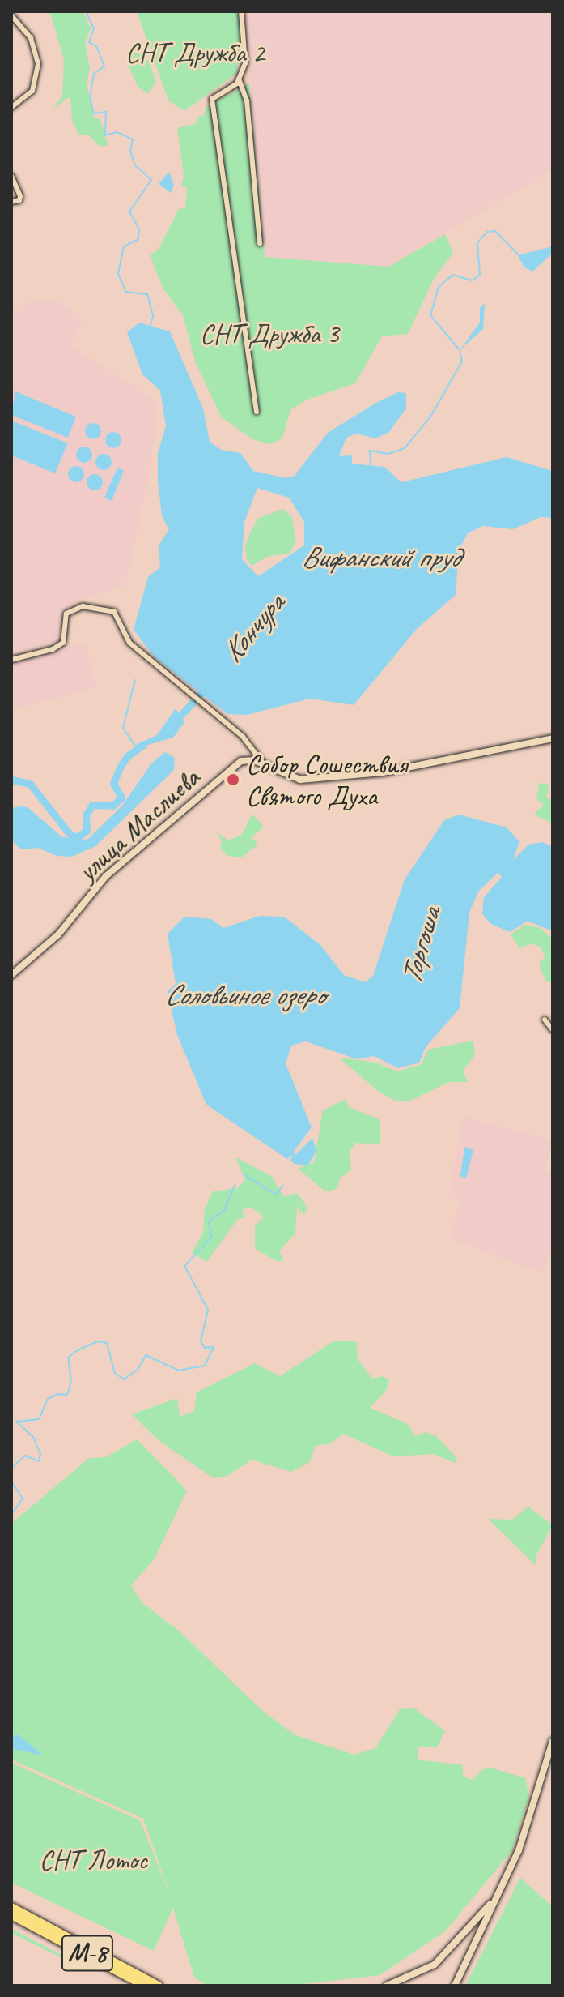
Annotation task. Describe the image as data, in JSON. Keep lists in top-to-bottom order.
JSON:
{
  "streets": {
    "highway": ["М-8"],
    "street": ["улица Маслиева"]
  },
  "water": [
    "Вифанский пруд",
    "Кончура",
    "Торгоша",
    "Соловьиное озеро"
  ],
  "parks": ["СНТ Дружба 2", "СНТ Дружба 3", "СНТ Лотос"],
  "places": ["Собор Сошествия Святого Духа"]
}
